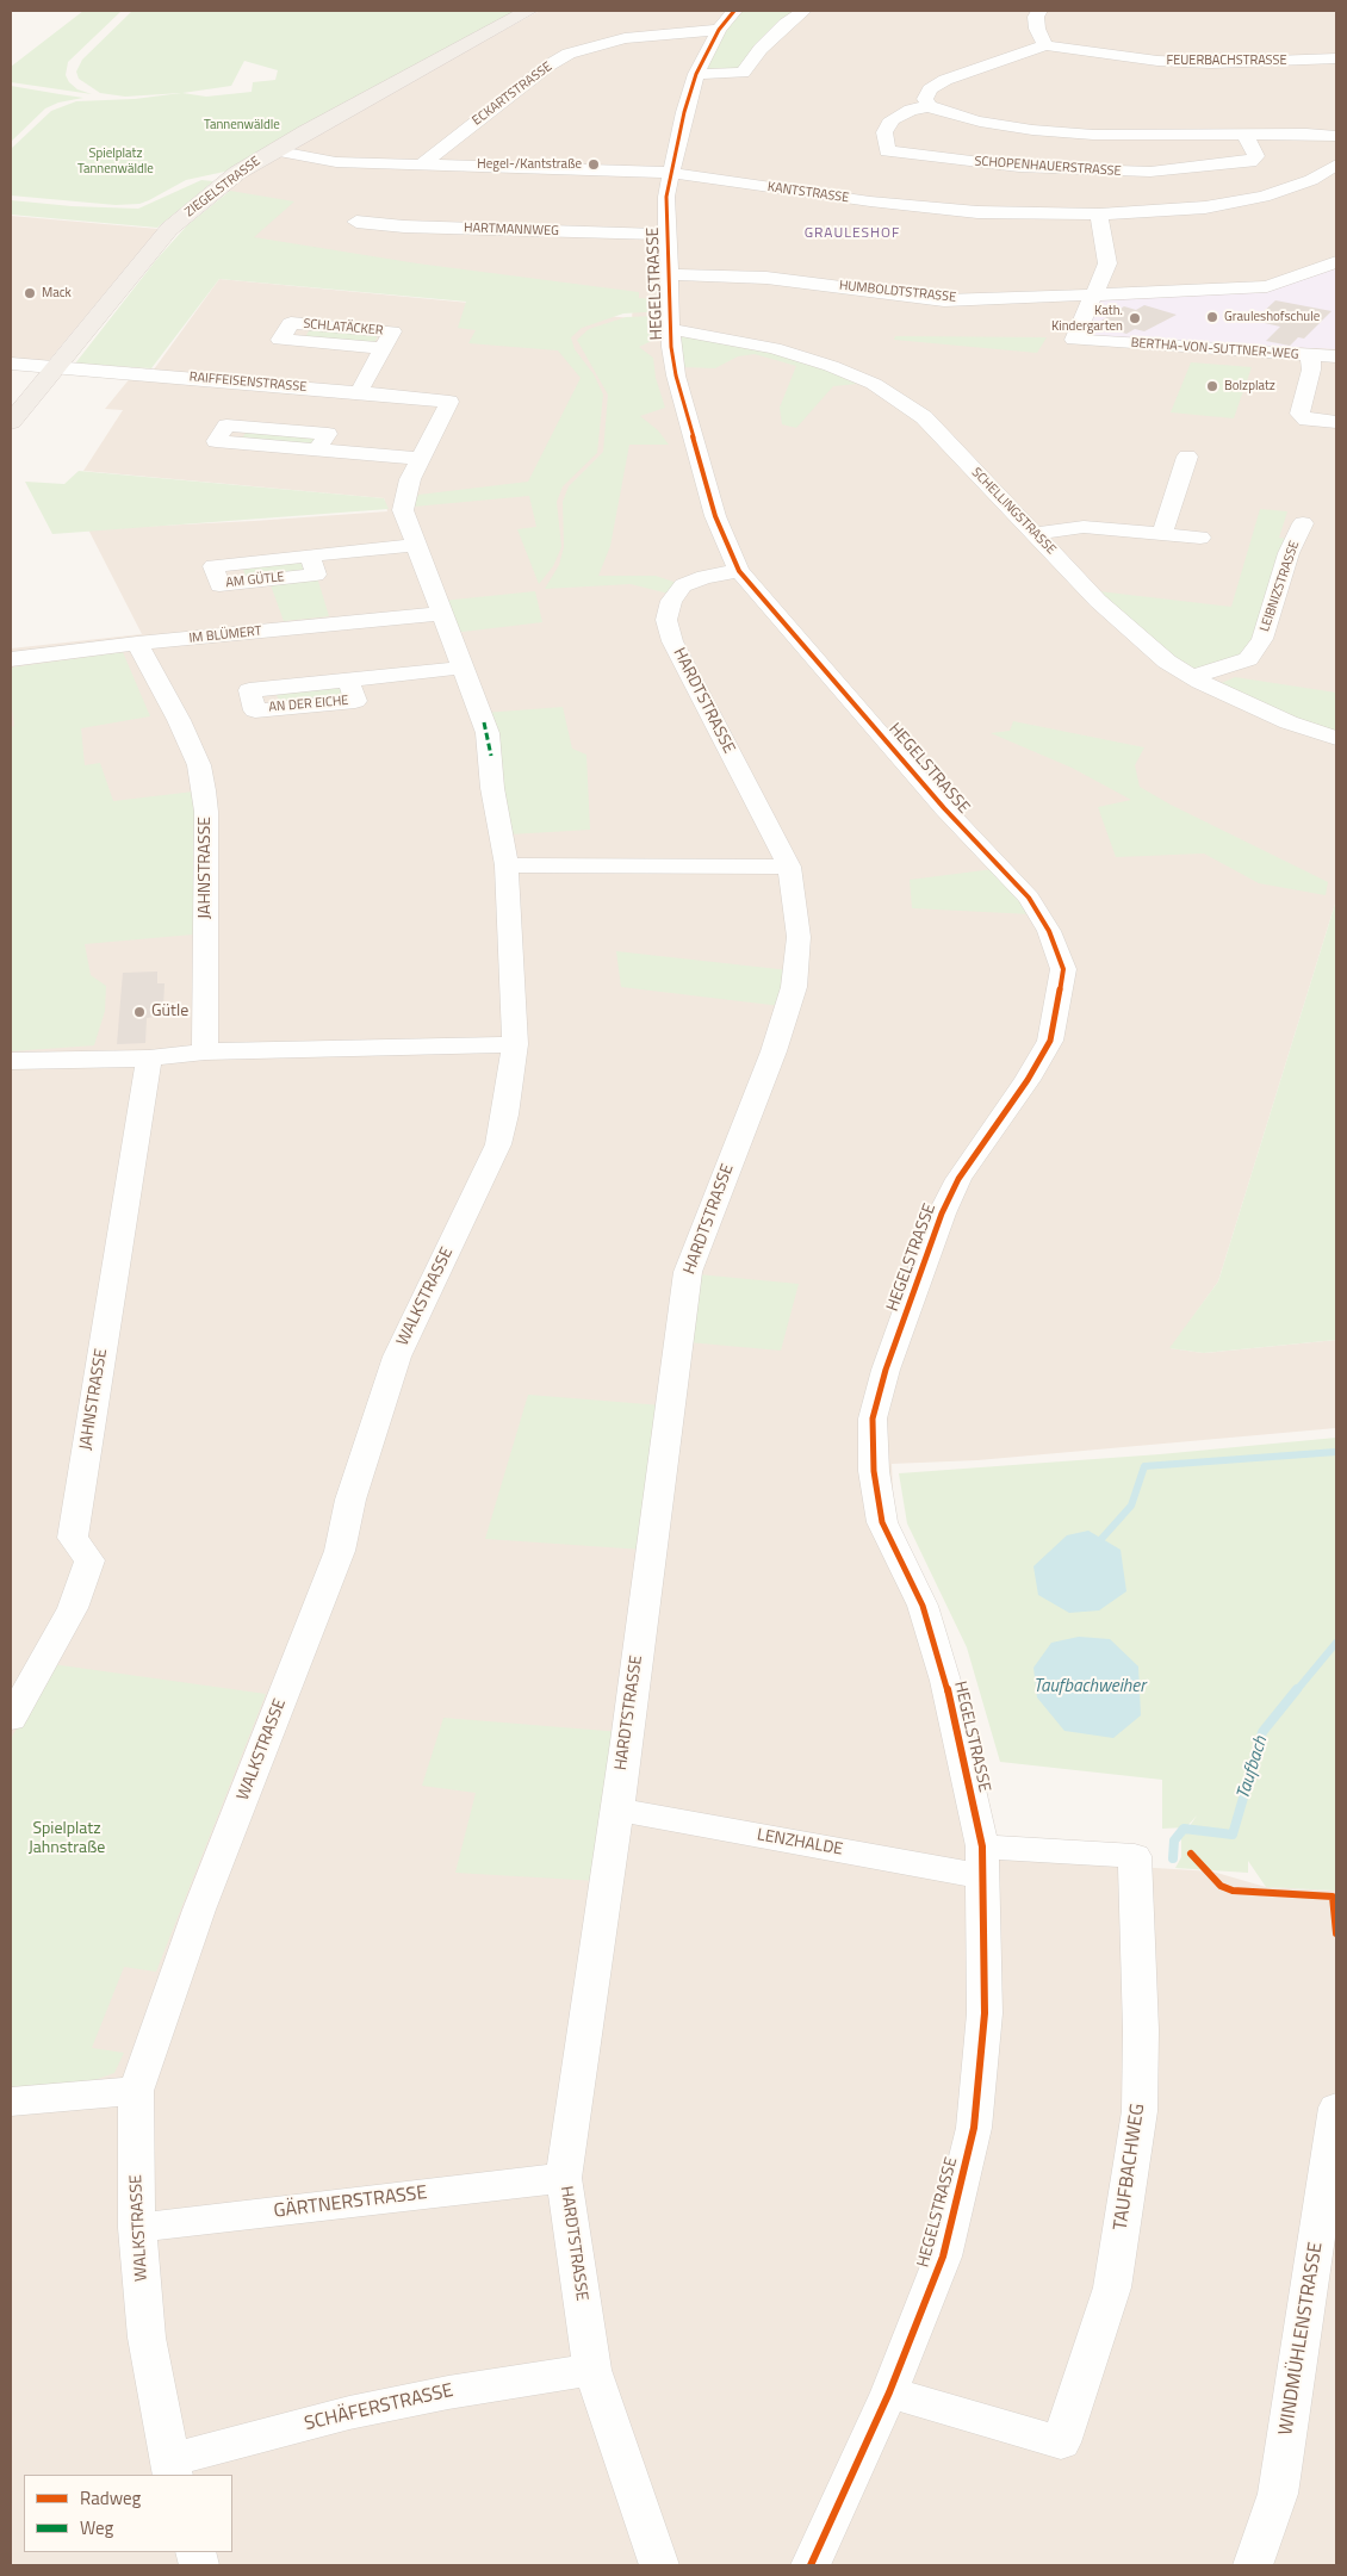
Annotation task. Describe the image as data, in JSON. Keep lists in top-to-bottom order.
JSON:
{
  "streets": {
    "main road": ["ZIEGELSTRASSE"],
    "street": [
      "FEUERBACHSTRASSE",
      "ECKARTSTRASSE",
      "SCHOPENHAUERSTRASSE",
      "KANTSTRASSE",
      "HARTMANNWEG",
      "HEGELSTRASSE",
      "HUMBOLDTSTRASSE",
      "SCHLATÄCKER",
      "BERTHA-VON-SUTTNER-WEG",
      "RAIFFEISENSTRASSE",
      "SCHELLINGSTRASSE",
      "LEIBNIZSTRASSE",
      "IM BLÜMERT",
      "HARDTSTRASSE",
      "AN DER EICHE",
      "JAHNSTRASSE",
      "WALKSTRASSE",
      "LENZHALDE",
      "TAUFBACHWEG",
      "GÄRTNERSTRASSE",
      "WINDMÜHLENSTRASSE",
      "SCHÄFERSTRASSE"
    ]
  },
  "crossings": [
    ["ECKARTSTRASSE", "KANTSTRASSE"],
    ["ECKARTSTRASSE", "HEGELSTRASSE"],
    ["ZIEGELSTRASSE", "KANTSTRASSE"],
    ["ZIEGELSTRASSE", "RAIFFEISENSTRASSE"],
    ["KANTSTRASSE", "HEGELSTRASSE"],
    ["KANTSTRASSE", "BERTHA-VON-SUTTNER-WEG"],
    ["HARTMANNWEG", "HEGELSTRASSE"],
    ["HEGELSTRASSE", "HUMBOLDTSTRASSE"],
    ["HEGELSTRASSE", "SCHELLINGSTRASSE"],
    ["HEGELSTRASSE", "HARDTSTRASSE"],
    ["HEGELSTRASSE", "LENZHALDE"],
    ["HEGELSTRASSE", "TAUFBACHWEG"],
    ["HUMBOLDTSTRASSE", "BERTHA-VON-SUTTNER-WEG"],
    ["SCHLATÄCKER", "RAIFFEISENSTRASSE"],
    ["SCHELLINGSTRASSE", "LEIBNIZSTRASSE"],
    ["IM BLÜMERT", "JAHNSTRASSE"],
    ["HARDTSTRASSE", "LENZHALDE"],
    ["HARDTSTRASSE", "GÄRTNERSTRASSE"],
    ["HARDTSTRASSE", "SCHÄFERSTRASSE"],
    ["AN DER EICHE", "WALKSTRASSE"],
    ["WALKSTRASSE", "GÄRTNERSTRASSE"],
    ["WALKSTRASSE", "SCHÄFERSTRASSE"],
    ["LENZHALDE", "TAUFBACHWEG"]
  ],
  "districts": ["GRAULESHOF"],
  "water": ["Taufbachweiher", "Taufbach"],
  "parks": ["Tannenwäldle", "Spielplatz Tannenwäldle", "Spielplatz Jahnstraße"],
  "places": [
    "Hegel-/Kantstraße",
    "Mack",
    "Grauleshofschule",
    "Kath. Kindergarten",
    "Bolzplatz",
    "Gütle"
  ],
  "legend": ["Radweg", "Weg"]
}
